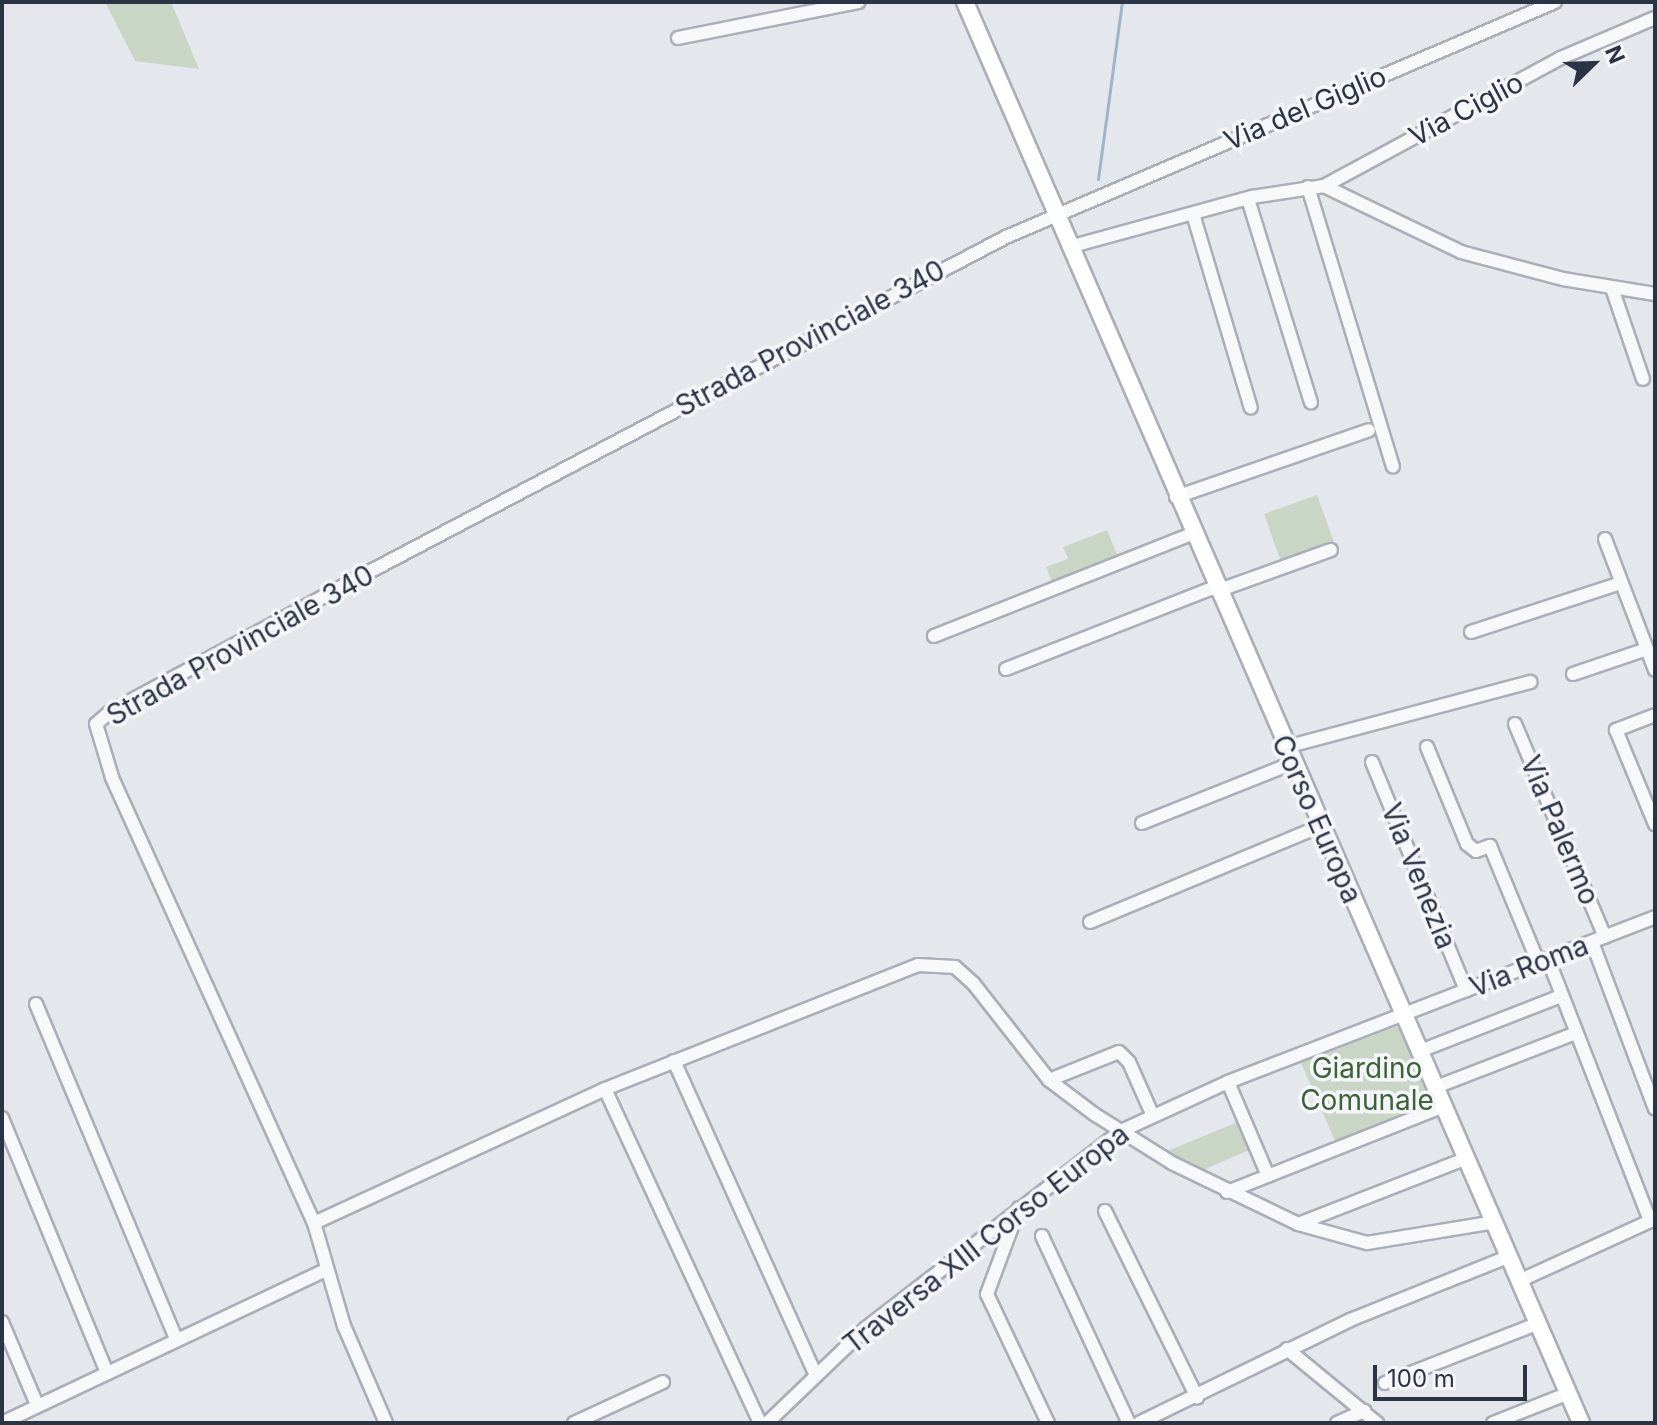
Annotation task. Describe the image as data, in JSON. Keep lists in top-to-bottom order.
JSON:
{
  "streets": {
    "street": [
      "Via del Giglio",
      "Via Ciglio",
      "Strada Provinciale 340",
      "Corso Europa",
      "Via Palermo",
      "Via Venezia",
      "Via Roma",
      "Traversa XIII Corso Europa"
    ]
  },
  "crossings": [
    ["Via del Giglio", "Strada Provinciale 340"],
    ["Via del Giglio", "Corso Europa"],
    ["Via Ciglio", "Corso Europa"],
    ["Strada Provinciale 340", "Corso Europa"],
    ["Corso Europa", "Via Roma"],
    ["Corso Europa", "Traversa XIII Corso Europa"],
    ["Via Palermo", "Via Roma"],
    ["Via Venezia", "Via Roma"],
    ["Via Roma", "Traversa XIII Corso Europa"]
  ],
  "parks": ["Giardino Comunale"],
  "scale_bar": "100 m",
  "north": "top right"
}
